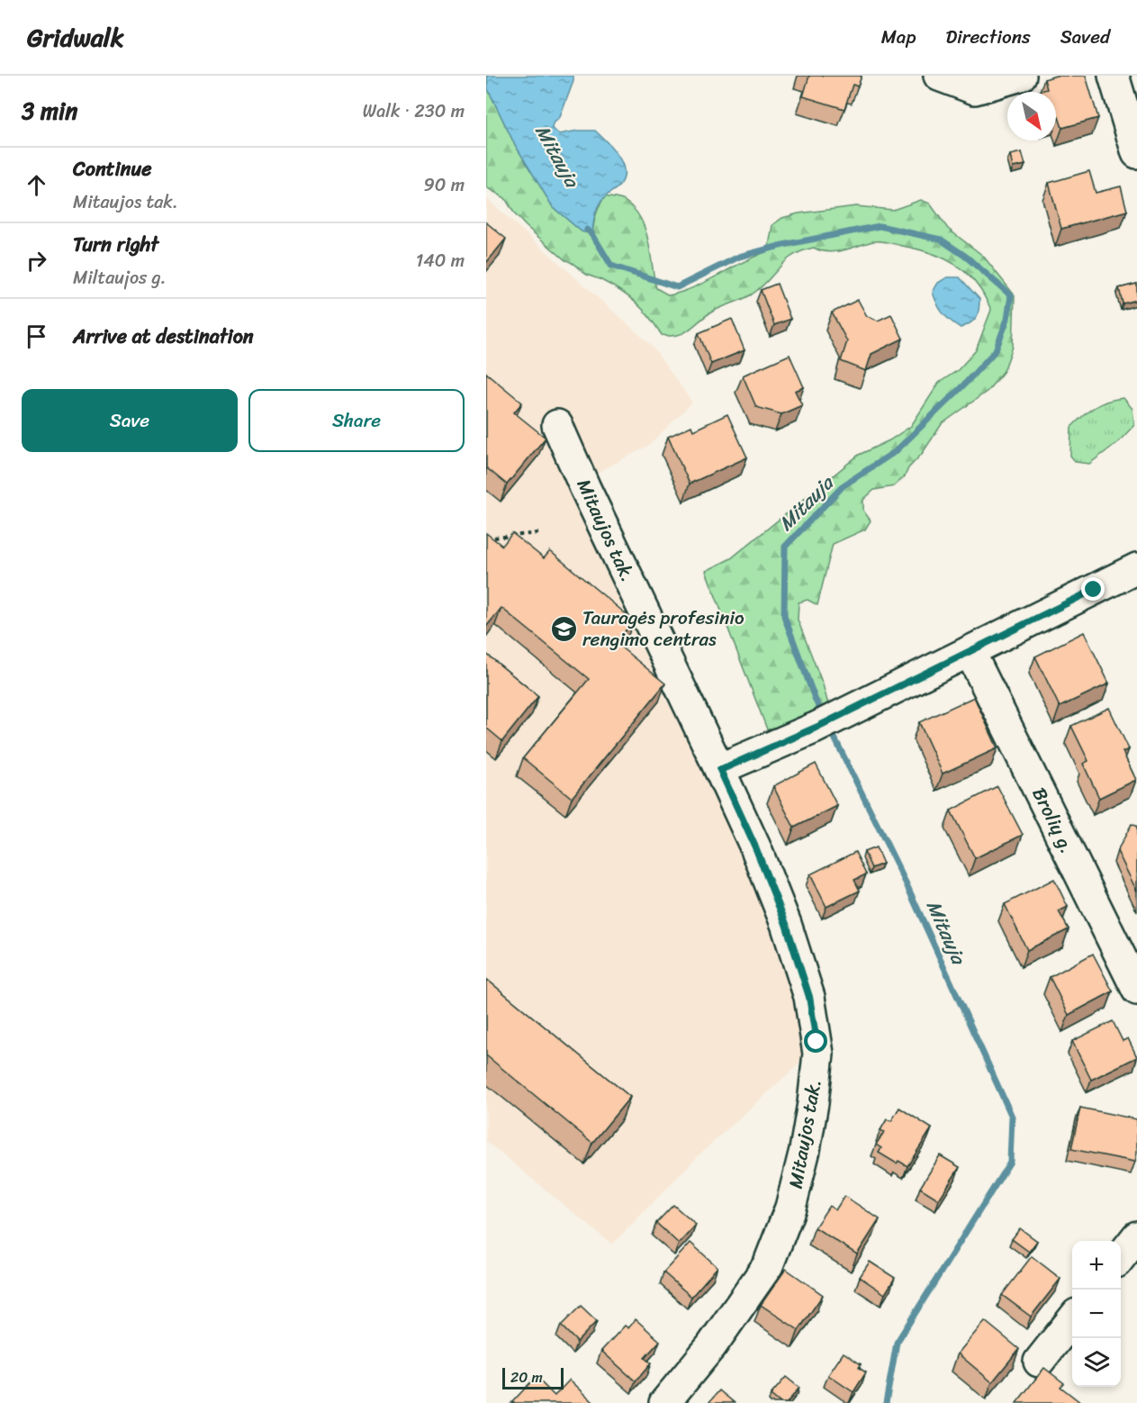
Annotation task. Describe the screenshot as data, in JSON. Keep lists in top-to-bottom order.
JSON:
{
  "streets": {
    "street": ["Mitaujos tak.", "Brolių g."]
  },
  "water": ["Mitauja"],
  "places": {
    "school or university": ["Tauragės profesinio rengimo centras"]
  },
  "scale_bar": "20 m",
  "north": "bottom right",
  "page": {
    "header": "Gridwalk",
    "nav": ["Map", "Directions", "Saved"],
    "heading": ["3 min", "Walk · 230 m"],
    "list": [
      ["Continue", "Mitaujos tak.", "90 m"],
      ["Turn right", "Miltaujos g.", "140 m"],
      "Arrive at destination"
    ],
    "buttons": ["Save", "Share"],
    "map_buttons": ["+", "−"],
    "scale": "20 m"
  }
}
